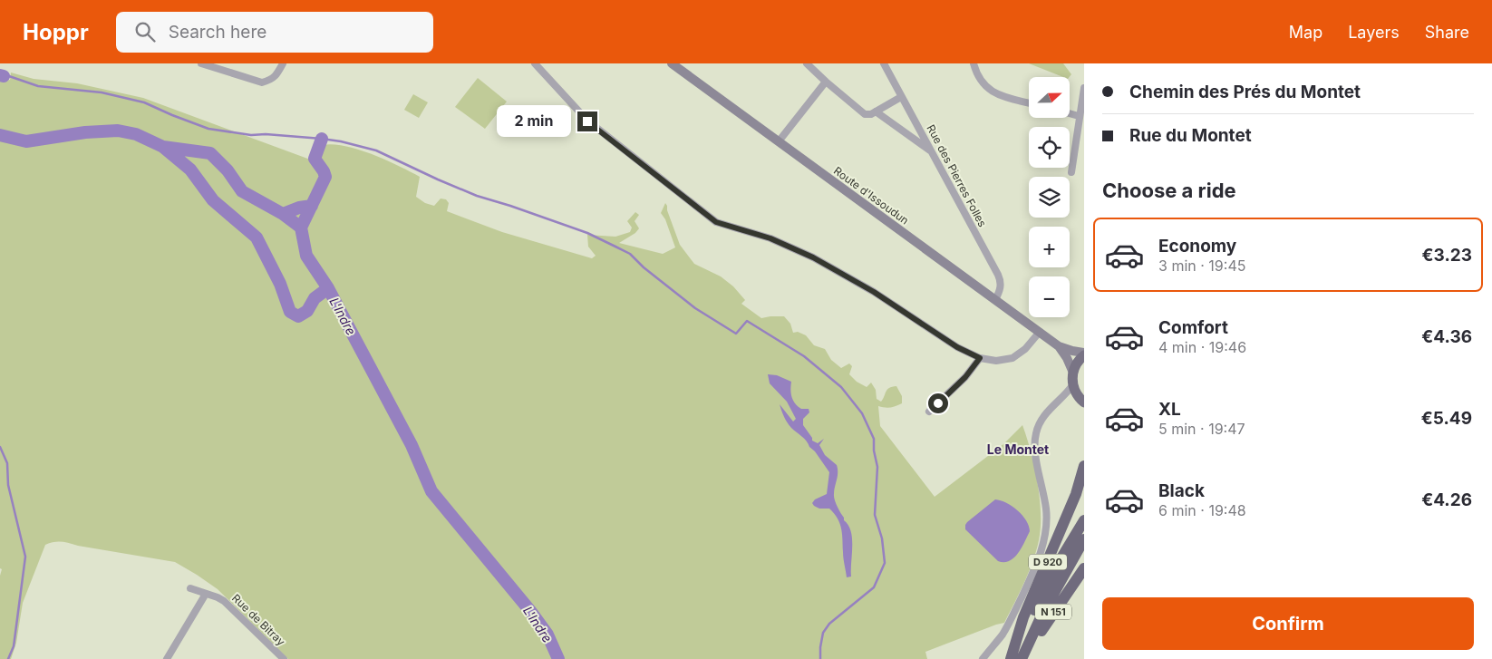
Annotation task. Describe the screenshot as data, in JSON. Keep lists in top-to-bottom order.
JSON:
{
  "streets": {
    "highway": ["D 920", "N 151"],
    "main road": ["Route d'Issoudun"],
    "street": ["Rue des Pierres Folles", "Rue de Bitray"]
  },
  "crossings": [
    ["Rue des Pierres Folles", "Route d'Issoudun"]
  ],
  "districts": ["Le Montet"],
  "water": ["L'Indre"],
  "north": "right",
  "page": {
    "header": "Hoppr",
    "search": "Search here",
    "nav": ["Map", "Layers", "Share"],
    "banner": ["Chemin des Prés du Montet", "Rue du Montet"],
    "map_buttons": ["+", "−"],
    "bubble": "2 min",
    "heading": "Choose a ride",
    "list": [
      {
        "name": "Economy",
        "note": "3 min · 19:45",
        "value": "€3.23"
      },
      {
        "name": "Comfort",
        "note": "4 min · 19:46",
        "value": "€4.36"
      },
      {
        "name": "XL",
        "note": "5 min · 19:47",
        "value": "€5.49"
      },
      {
        "name": "Black",
        "note": "6 min · 19:48",
        "value": "€4.26"
      }
    ],
    "buttons": "Confirm"
  }
}
